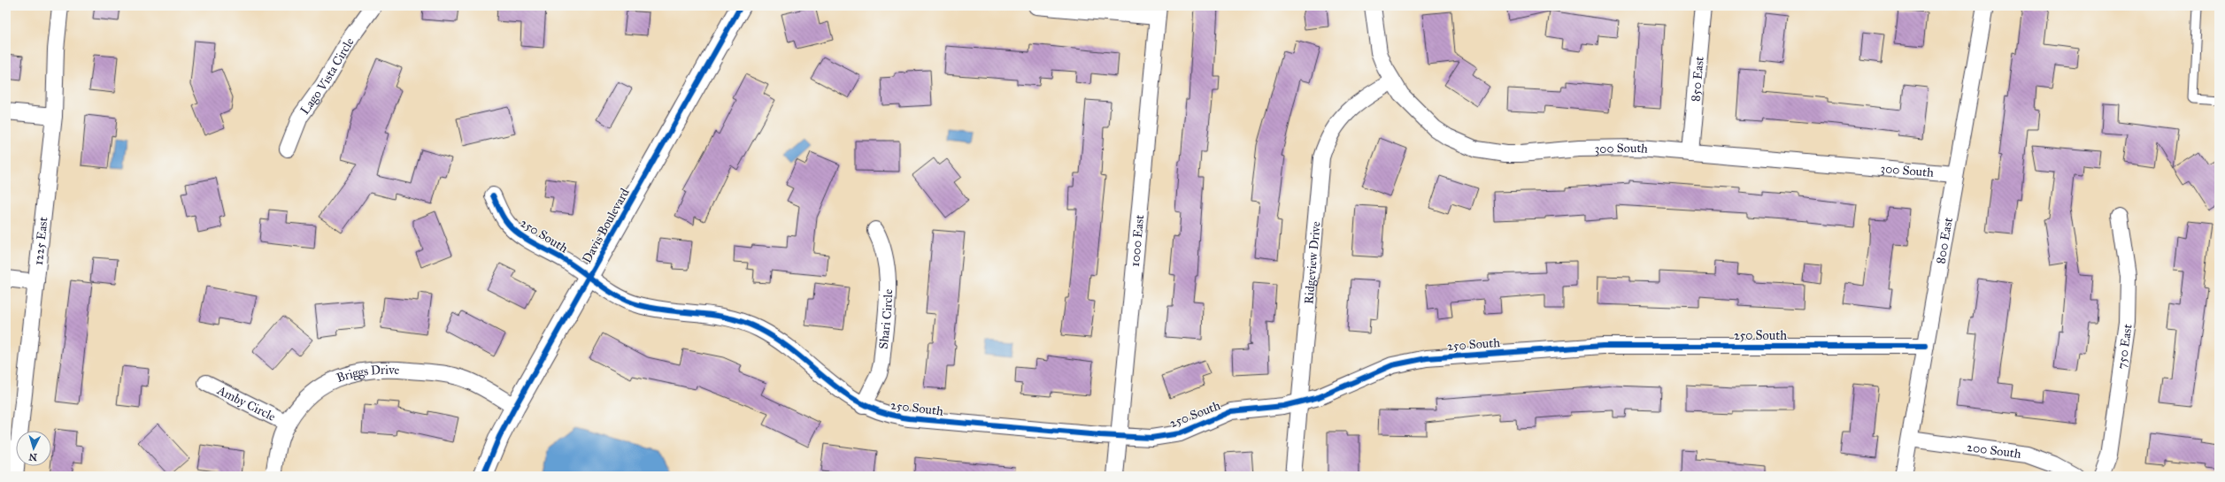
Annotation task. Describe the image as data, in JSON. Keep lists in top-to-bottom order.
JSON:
{
  "streets": {
    "street": [
      "Lago Vista Circle",
      "850 East",
      "300 South",
      "Davis Boulevard",
      "250 South",
      "1000 East",
      "800 East",
      "1225 East",
      "Ridgeview Drive",
      "Shari Circle",
      "750 East",
      "Briggs Drive",
      "Amby Circle",
      "200 South"
    ]
  },
  "crossings": [
    ["850 East", "300 South"],
    ["300 South", "800 East"],
    ["300 South", "Ridgeview Drive"],
    ["Davis Boulevard", "250 South"],
    ["Davis Boulevard", "Briggs Drive"],
    ["250 South", "1000 East"],
    ["250 South", "800 East"],
    ["250 South", "Ridgeview Drive"],
    ["250 South", "Shari Circle"],
    ["800 East", "200 South"],
    ["Briggs Drive", "Amby Circle"]
  ],
  "north": "bottom"
}
